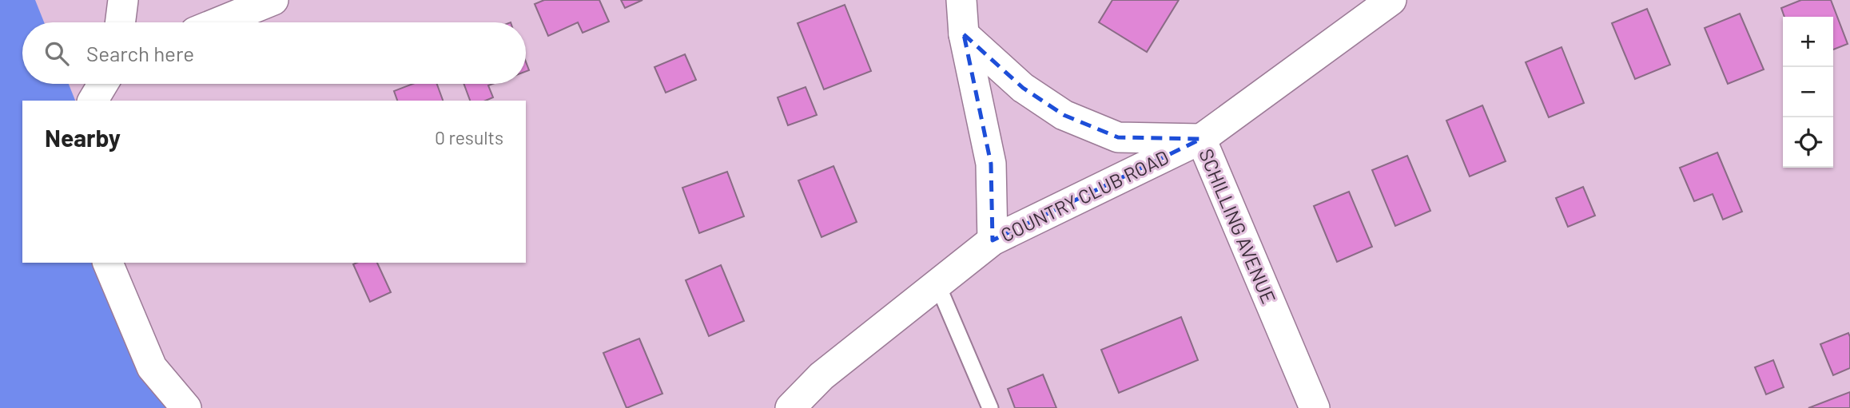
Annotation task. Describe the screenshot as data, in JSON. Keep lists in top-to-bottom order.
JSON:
{
  "streets": {
    "street": ["COUNTRY CLUB ROAD", "SCHILLING AVENUE"]
  },
  "crossings": [
    ["COUNTRY CLUB ROAD", "SCHILLING AVENUE"]
  ],
  "page": {
    "map_buttons": ["+", "−"],
    "search": "Search here",
    "heading": ["Nearby", "0 results"]
  }
}
